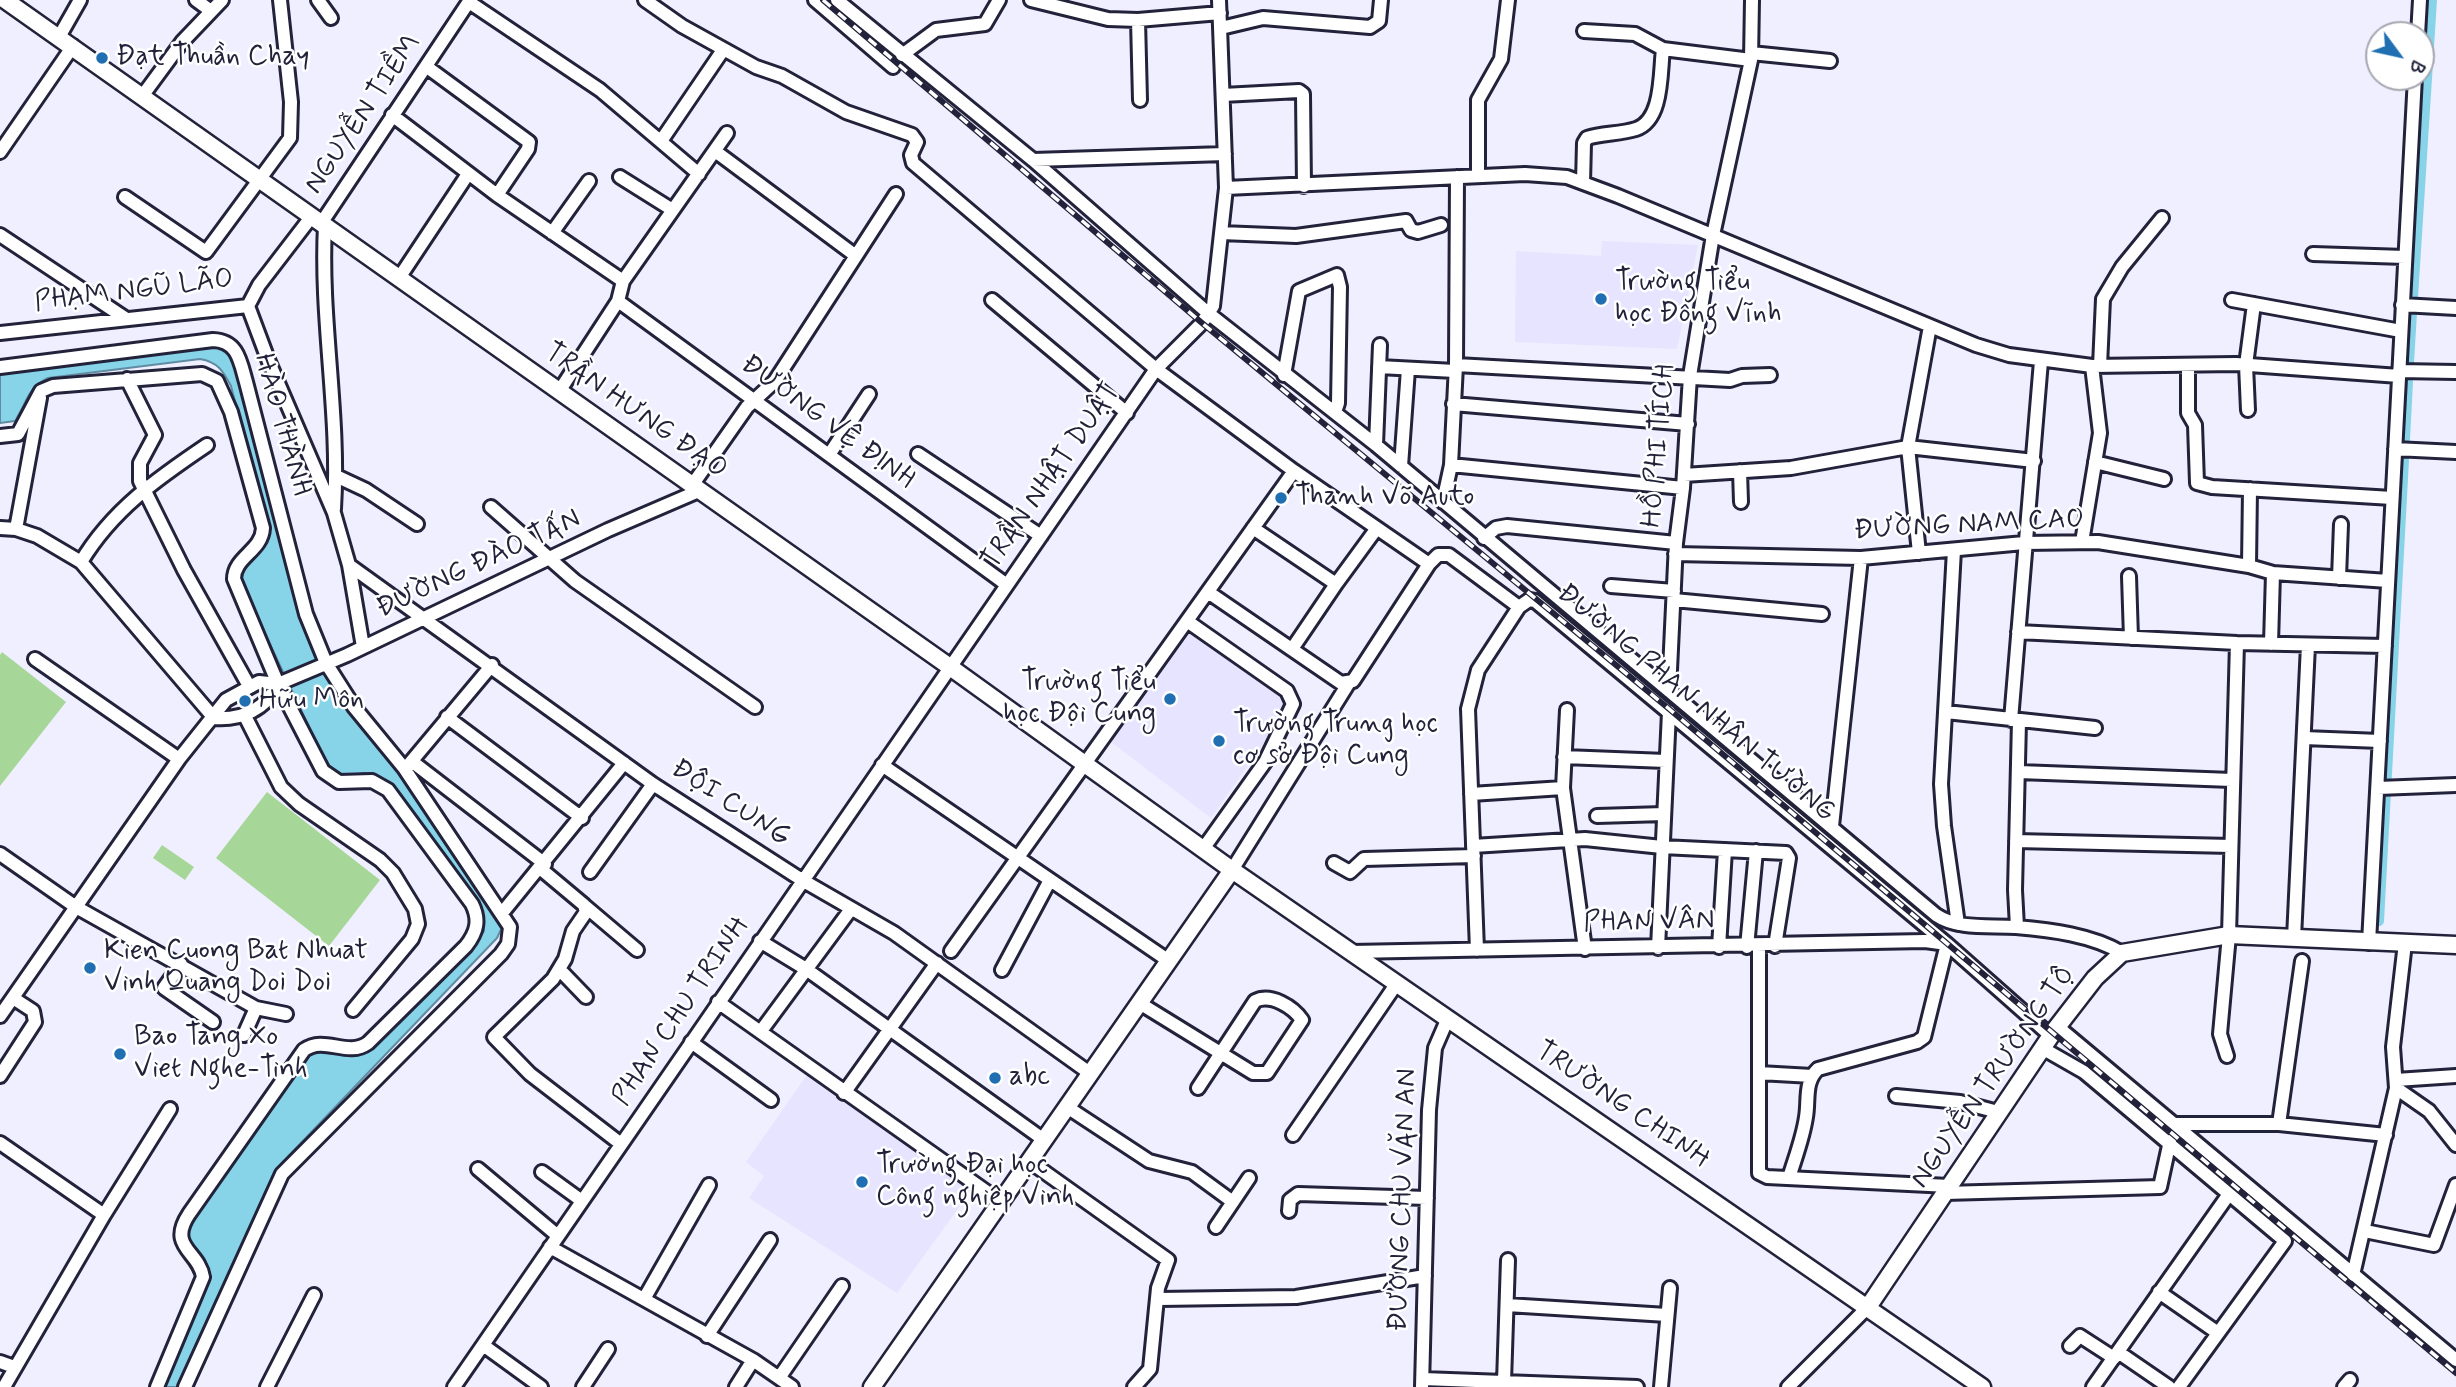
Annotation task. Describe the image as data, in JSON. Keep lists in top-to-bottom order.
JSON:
{
  "streets": {
    "main road": ["TRẦN HƯNG ĐẠO", "NGUYỄN TRƯỜNG TỘ", "TRƯỜNG CHINH"],
    "street": [
      "NGUYỄN TIỀM",
      "PHẠM NGŨ LÃO",
      "ĐƯỜNG VỆ ĐỊNH",
      "HÀO THÀNH",
      "HỒ PHI TÍCH",
      "TRẦN NHẬT DUẬT",
      "ĐƯỜNG NAM CAO",
      "ĐƯỜNG ĐÀO TẤN",
      "ĐƯỜNG PHAN NHÂN TƯỜNG",
      "ĐỘI CUNG",
      "PHAN VÂN",
      "PHAN CHU TRINH",
      "ĐƯỜNG CHU VĂN AN"
    ]
  },
  "crossings": [
    ["NGUYỄN TIỀM", "PHẠM NGŨ LÃO"],
    ["NGUYỄN TIỀM", "TRẦN HƯNG ĐẠO"],
    ["PHẠM NGŨ LÃO", "TRẦN HƯNG ĐẠO"],
    ["TRẦN HƯNG ĐẠO", "TRẦN NHẬT DUẬT"],
    ["TRẦN HƯNG ĐẠO", "ĐƯỜNG ĐÀO TẤN"],
    ["TRẦN HƯNG ĐẠO", "PHAN CHU TRINH"],
    ["TRẦN HƯNG ĐẠO", "TRƯỜNG CHINH"],
    ["ĐƯỜNG VỆ ĐỊNH", "TRẦN NHẬT DUẬT"],
    ["HÀO THÀNH", "ĐƯỜNG ĐÀO TẤN"],
    ["HỒ PHI TÍCH", "ĐƯỜNG NAM CAO"],
    ["TRẦN NHẬT DUẬT", "PHAN CHU TRINH"],
    ["ĐƯỜNG ĐÀO TẤN", "ĐỘI CUNG"],
    ["ĐƯỜNG PHAN NHÂN TƯỜNG", "PHAN VÂN"],
    ["ĐƯỜNG PHAN NHÂN TƯỜNG", "NGUYỄN TRƯỜNG TỘ"],
    ["ĐỘI CUNG", "PHAN CHU TRINH"],
    ["PHAN VÂN", "TRƯỜNG CHINH"],
    ["NGUYỄN TRƯỜNG TỘ", "TRƯỜNG CHINH"],
    ["TRƯỜNG CHINH", "ĐƯỜNG CHU VĂN AN"]
  ],
  "places": [
    "Đạt Thuần Chay",
    "Trường Tiểu học Đông Vĩnh",
    "Thanh Võ Auto",
    "Trường Tiểu học Đội Cung",
    "Hữu Môn",
    "Trường Trung học cơ sở Đội Cung",
    "Kien Cuong Bat Nhuat Vinh Quang Doi Doi",
    "Bao Tang Xo Viet Nghe-Tinh",
    "abc",
    "Trường Đại học Công nghiệp Vinh"
  ],
  "north": "bottom right"
}
